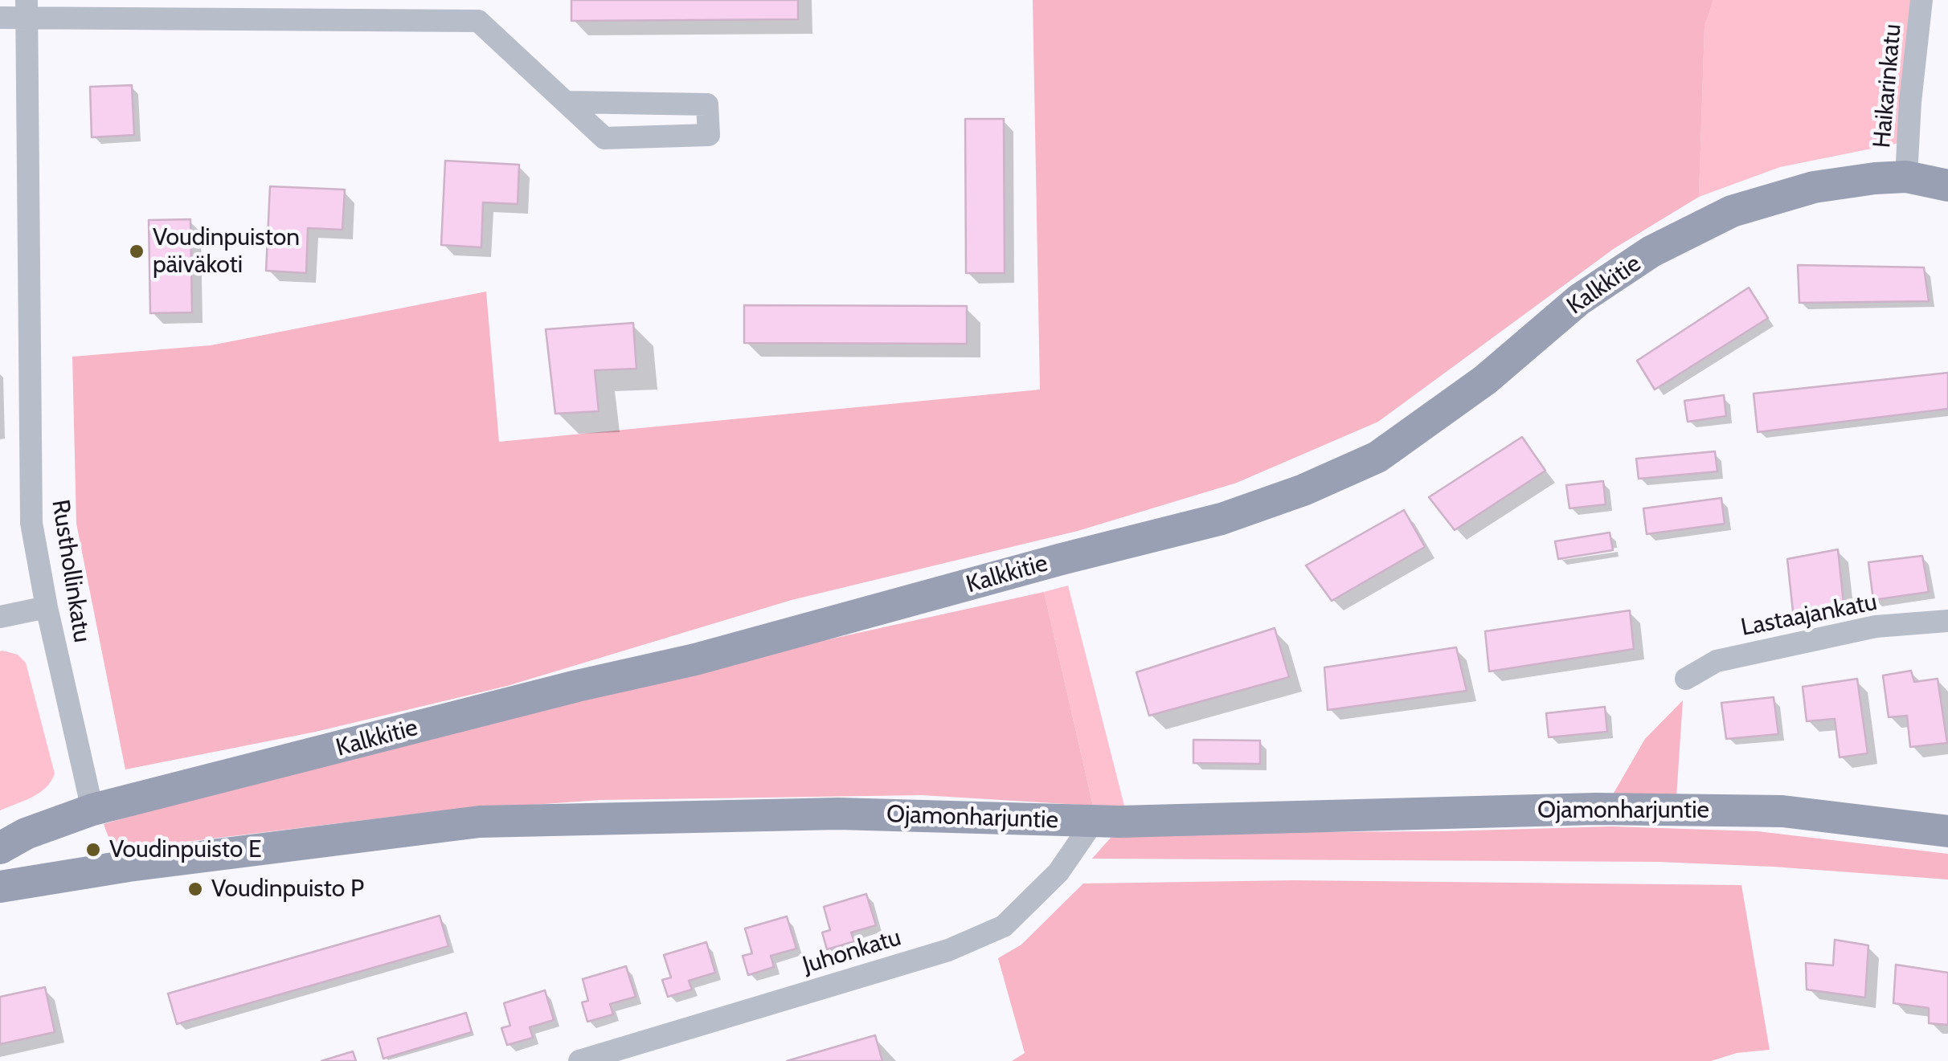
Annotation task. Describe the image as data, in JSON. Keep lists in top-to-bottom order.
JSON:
{
  "streets": {
    "street": [
      "Haikarinkatu",
      "Kalkkitie",
      "Rusthollinkatu",
      "Lastaajankatu",
      "Ojamonharjuntie",
      "Juhonkatu"
    ]
  },
  "crossings": [
    ["Haikarinkatu", "Kalkkitie"],
    ["Kalkkitie", "Rusthollinkatu"],
    ["Ojamonharjuntie", "Juhonkatu"]
  ],
  "places": ["Voudinpuiston päiväkoti", "Voudinpuisto E", "Voudinpuisto P"]
}
